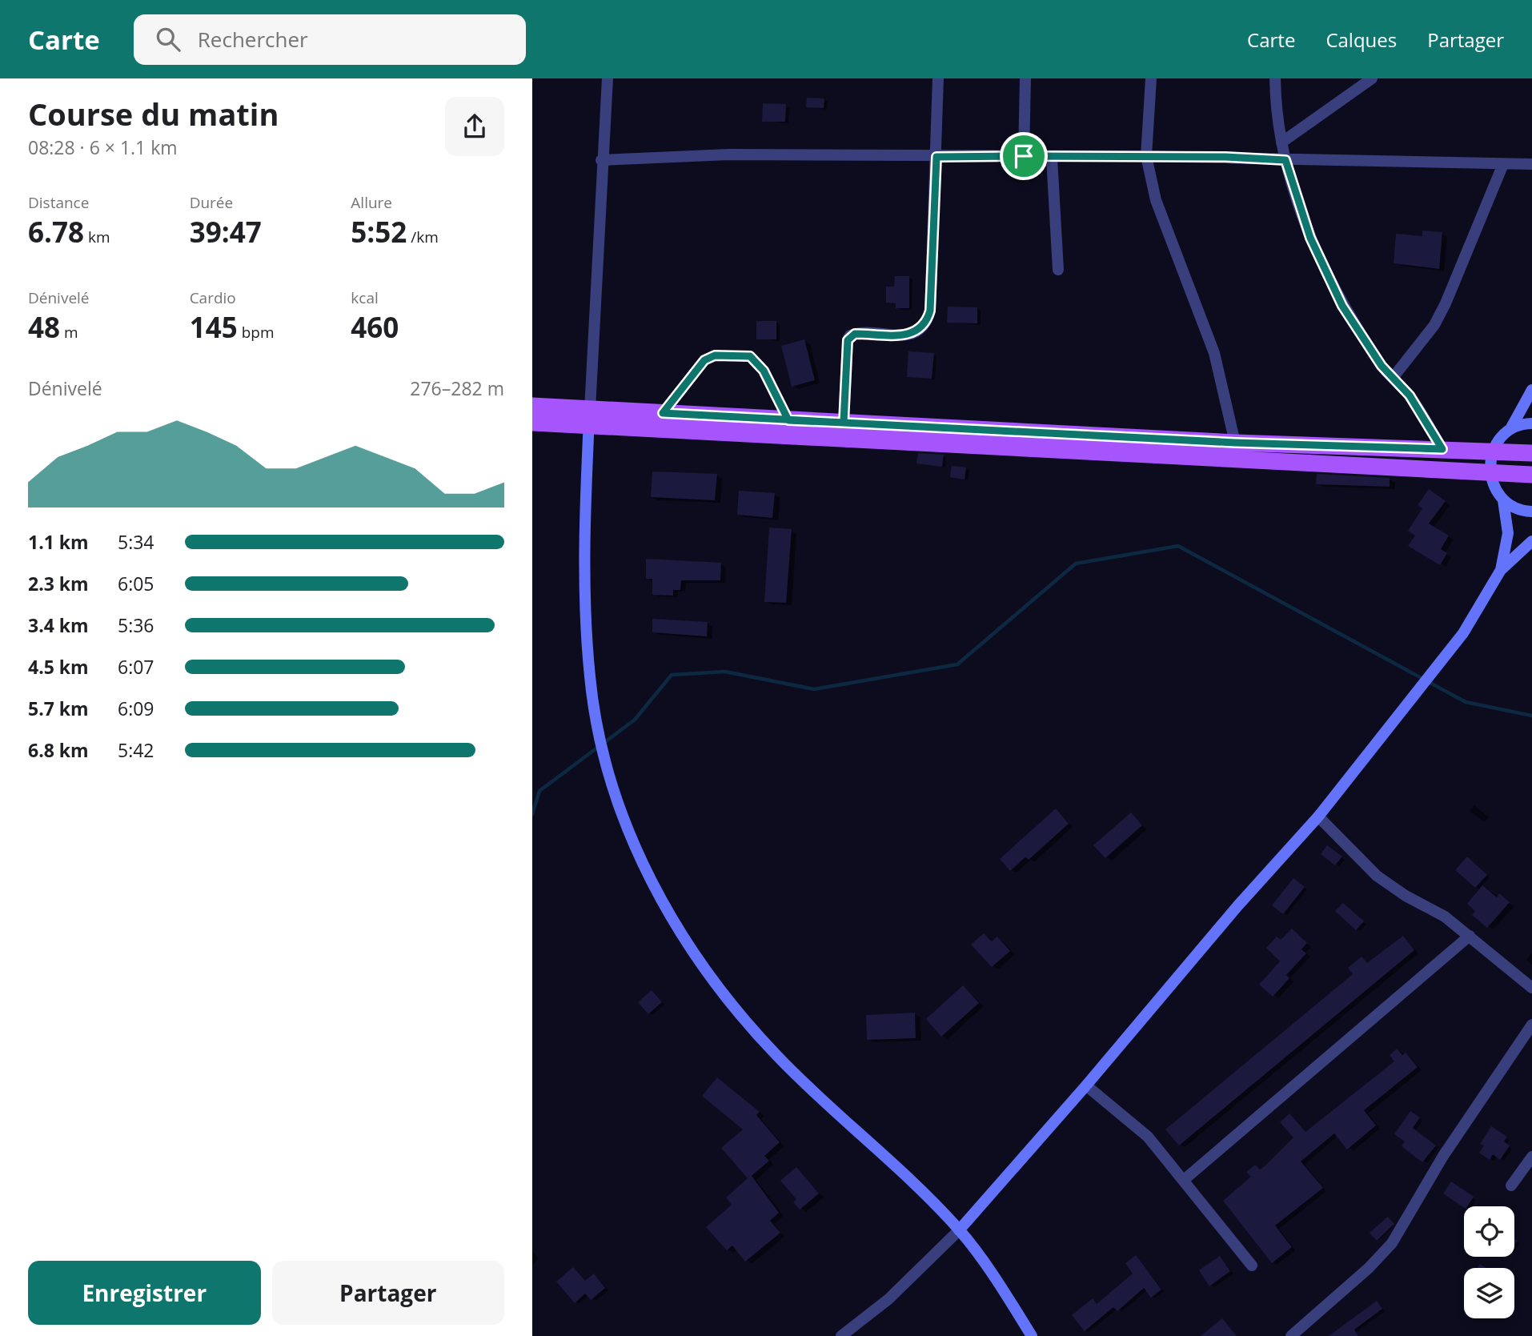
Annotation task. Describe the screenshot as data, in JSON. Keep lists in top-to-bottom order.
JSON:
{
  "page": {
    "header": "Carte",
    "search": "Rechercher",
    "nav": ["Carte", "Calques", "Partager"],
    "heading": ["Course du matin", "08:28 · 6 × 1.1 km"],
    "stats": [
      ["Distance", "6.78 km"],
      ["Durée", "39:47"],
      ["Allure", "5:52 /km"],
      ["Dénivelé", "48 m"],
      ["Cardio", "145 bpm"],
      ["kcal", "460"]
    ],
    "chart": ["Dénivelé", "276–282 m"],
    "list": [
      {
        "name": "1.1 km",
        "note": "5:34"
      },
      {
        "name": "2.3 km",
        "note": "6:05"
      },
      {
        "name": "3.4 km",
        "note": "5:36"
      },
      {
        "name": "4.5 km",
        "note": "6:07"
      },
      {
        "name": "5.7 km",
        "note": "6:09"
      },
      {
        "name": "6.8 km",
        "note": "5:42"
      }
    ],
    "buttons": ["Enregistrer", "Partager"]
  }
}
